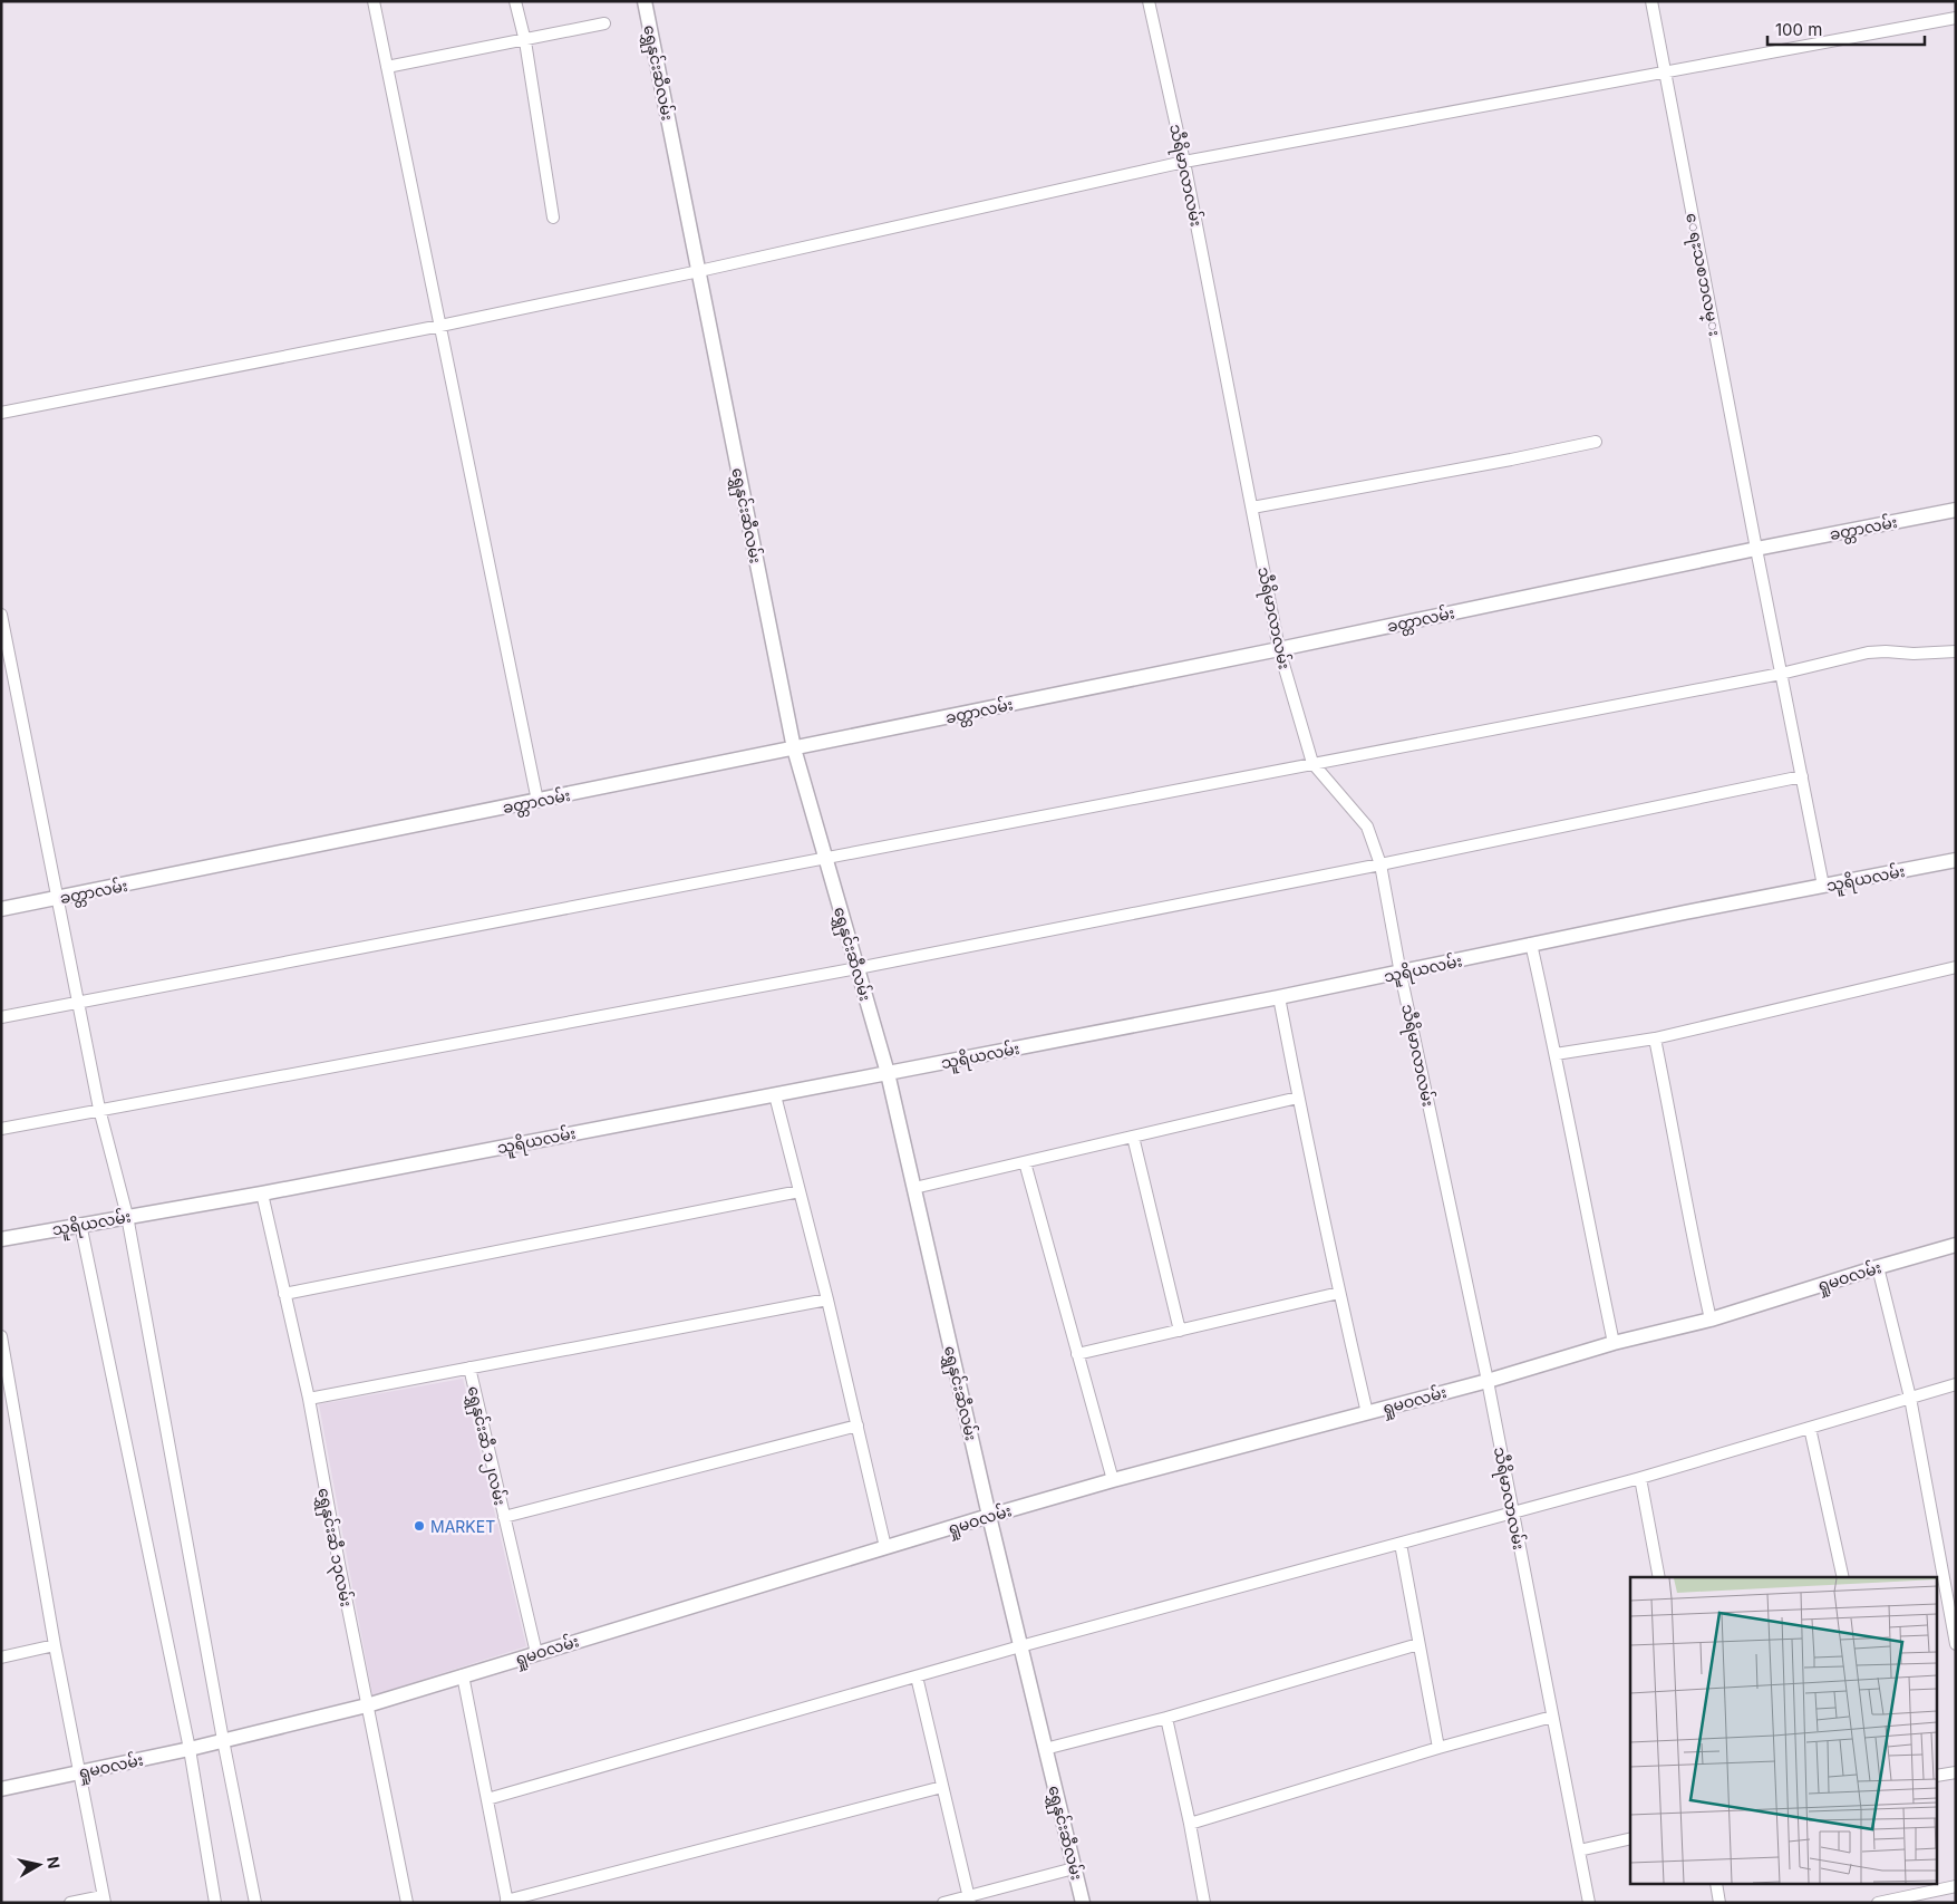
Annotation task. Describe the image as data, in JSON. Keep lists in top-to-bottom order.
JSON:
{
  "streets": {
    "street": [
      "ရွှေနှင်းဆီလမ်း",
      "သီရိမာလာလမ်း",
      "ေရႊသစၥာလမ္း",
      "ခတ္တာလမ်း",
      "သူရိယလမ်း",
      "ရှုမဝလမ်း",
      "ရွှေနှင်းဆီ ၁၂လမ်း",
      "ရွှေနှင်းဆီ ၁၃လမ်း"
    ]
  },
  "crossings": [
    ["ရွှေနှင်းဆီလမ်း", "ခတ္တာလမ်း"],
    ["ရွှေနှင်းဆီလမ်း", "သူရိယလမ်း"],
    ["ရွှေနှင်းဆီလမ်း", "ရှုမဝလမ်း"],
    ["သီရိမာလာလမ်း", "ခတ္တာလမ်း"],
    ["သီရိမာလာလမ်း", "သူရိယလမ်း"],
    ["သီရိမာလာလမ်း", "ရှုမဝလမ်း"],
    ["ေရႊသစၥာလမ္း", "ခတ္တာလမ်း"],
    ["ေရႊသစၥာလမ္း", "သူရိယလမ်း"],
    ["သူရိယလမ်း", "ရွှေနှင်းဆီ ၁၃လမ်း"],
    ["ရှုမဝလမ်း", "ရွှေနှင်းဆီ ၁၂လမ်း"],
    ["ရှုမဝလမ်း", "ရွှေနှင်းဆီ ၁၃လမ်း"]
  ],
  "places": ["MARKET"],
  "scale_bar": "100 m",
  "north": "right"
}
